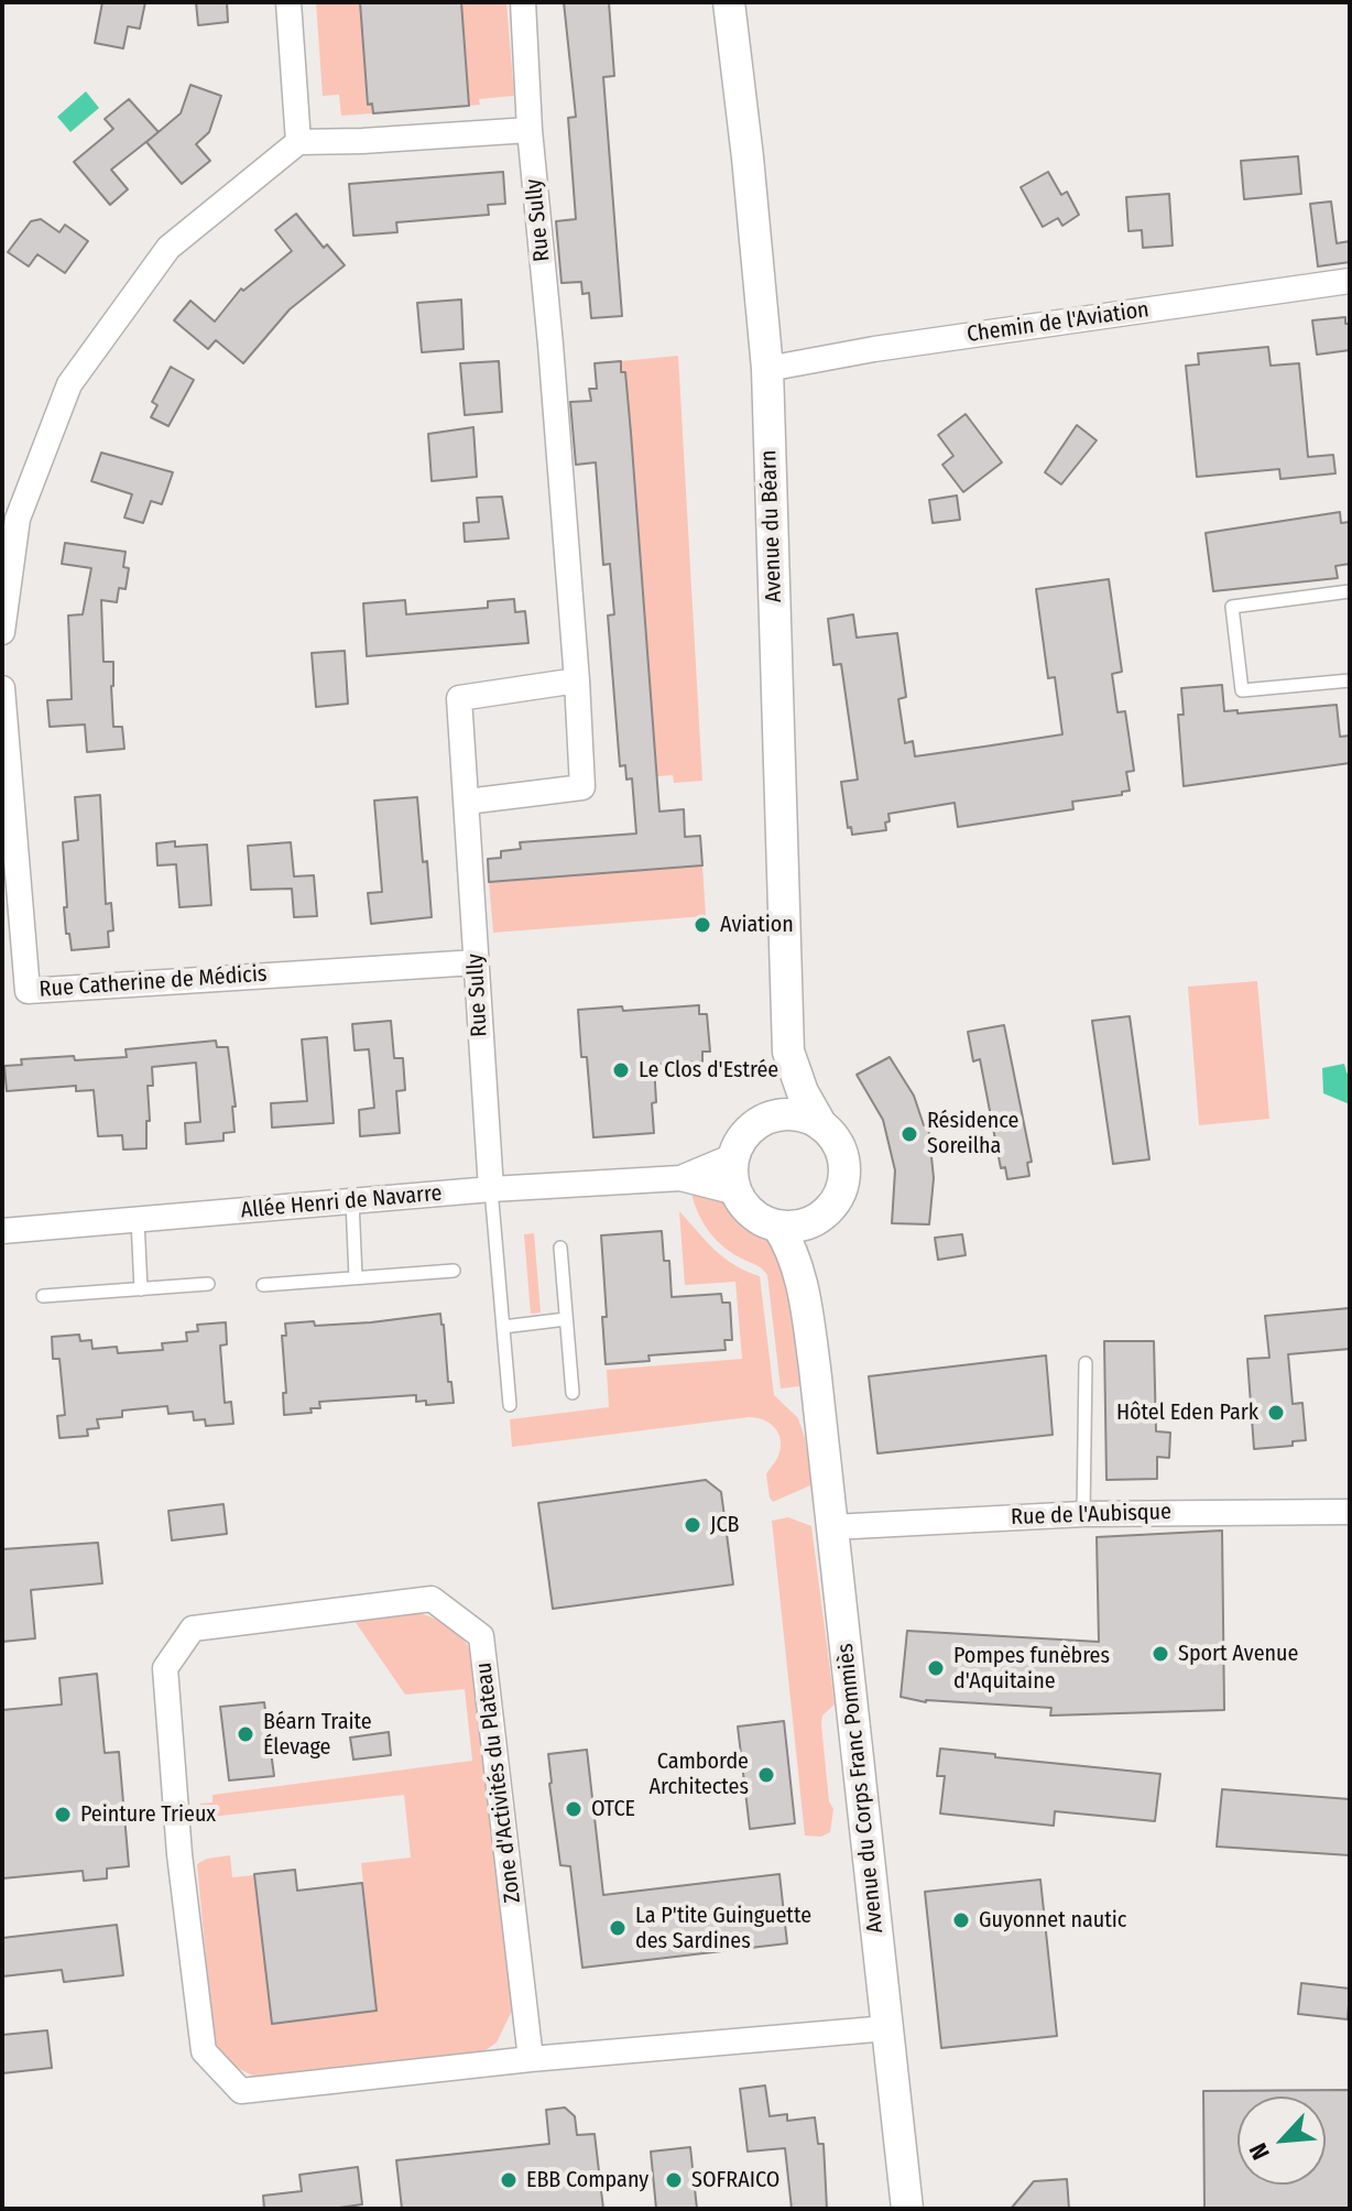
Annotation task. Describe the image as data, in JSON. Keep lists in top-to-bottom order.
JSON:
{
  "streets": {
    "street": [
      "Rue Sully",
      "Chemin de l'Aviation",
      "Avenue du Béarn",
      "Rue Catherine de Médicis",
      "Allée Henri de Navarre",
      "Rue de l'Aubisque",
      "Zone d'Activités du Plateau",
      "Avenue du Corps Franc Pommiès"
    ]
  },
  "crossings": [
    ["Rue Sully", "Rue Catherine de Médicis"],
    ["Rue Sully", "Allée Henri de Navarre"],
    ["Chemin de l'Aviation", "Avenue du Béarn"],
    ["Avenue du Béarn", "Allée Henri de Navarre"],
    ["Rue de l'Aubisque", "Avenue du Corps Franc Pommiès"],
    ["Zone d'Activités du Plateau", "Avenue du Corps Franc Pommiès"]
  ],
  "places": [
    "Aviation",
    "Le Clos d'Estrée",
    "Résidence Soreilha",
    "Hôtel Eden Park",
    "JCB",
    "Sport Avenue",
    "Pompes funèbres d'Aquitaine",
    "Béarn Traite Élevage",
    "Camborde Architectes",
    "OTCE",
    "Peinture Trieux",
    "Guyonnet nautic",
    "La P'tite Guinguette des Sardines",
    "EBB Company",
    "SOFRAICO"
  ],
  "north": "bottom left"
}
